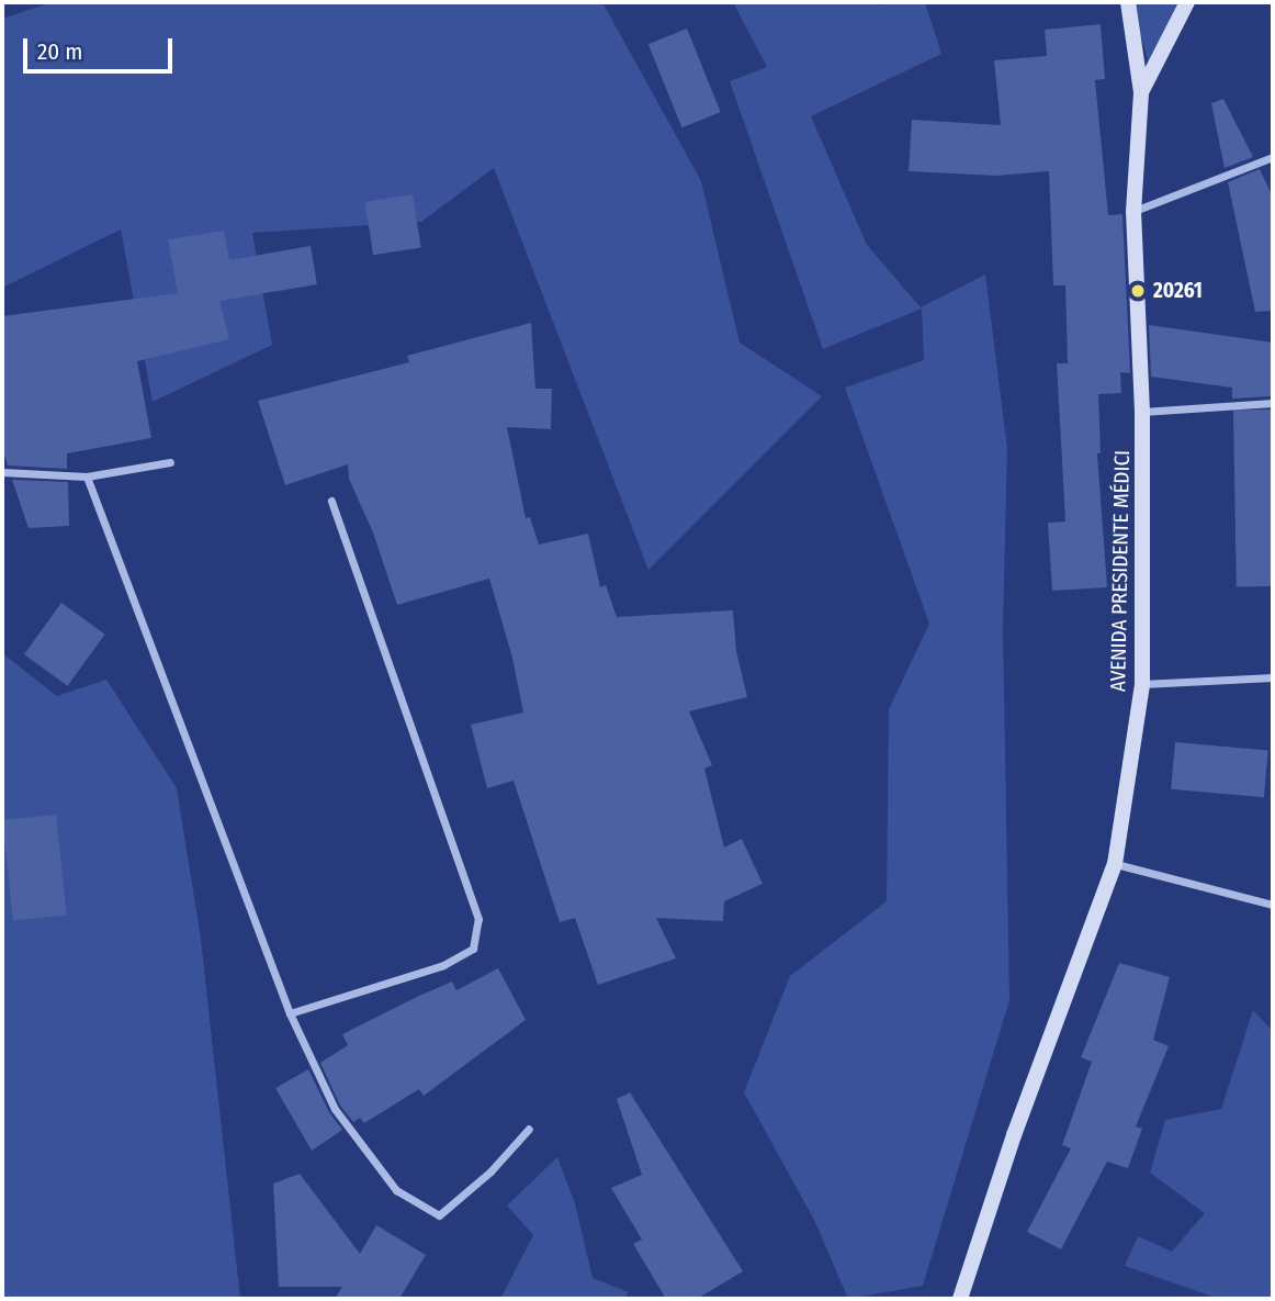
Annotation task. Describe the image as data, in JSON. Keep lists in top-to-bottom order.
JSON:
{
  "streets": {
    "street": ["AVENIDA PRESIDENTE MÉDICI"]
  },
  "places": ["20261"],
  "scale_bar": "20 m"
}
